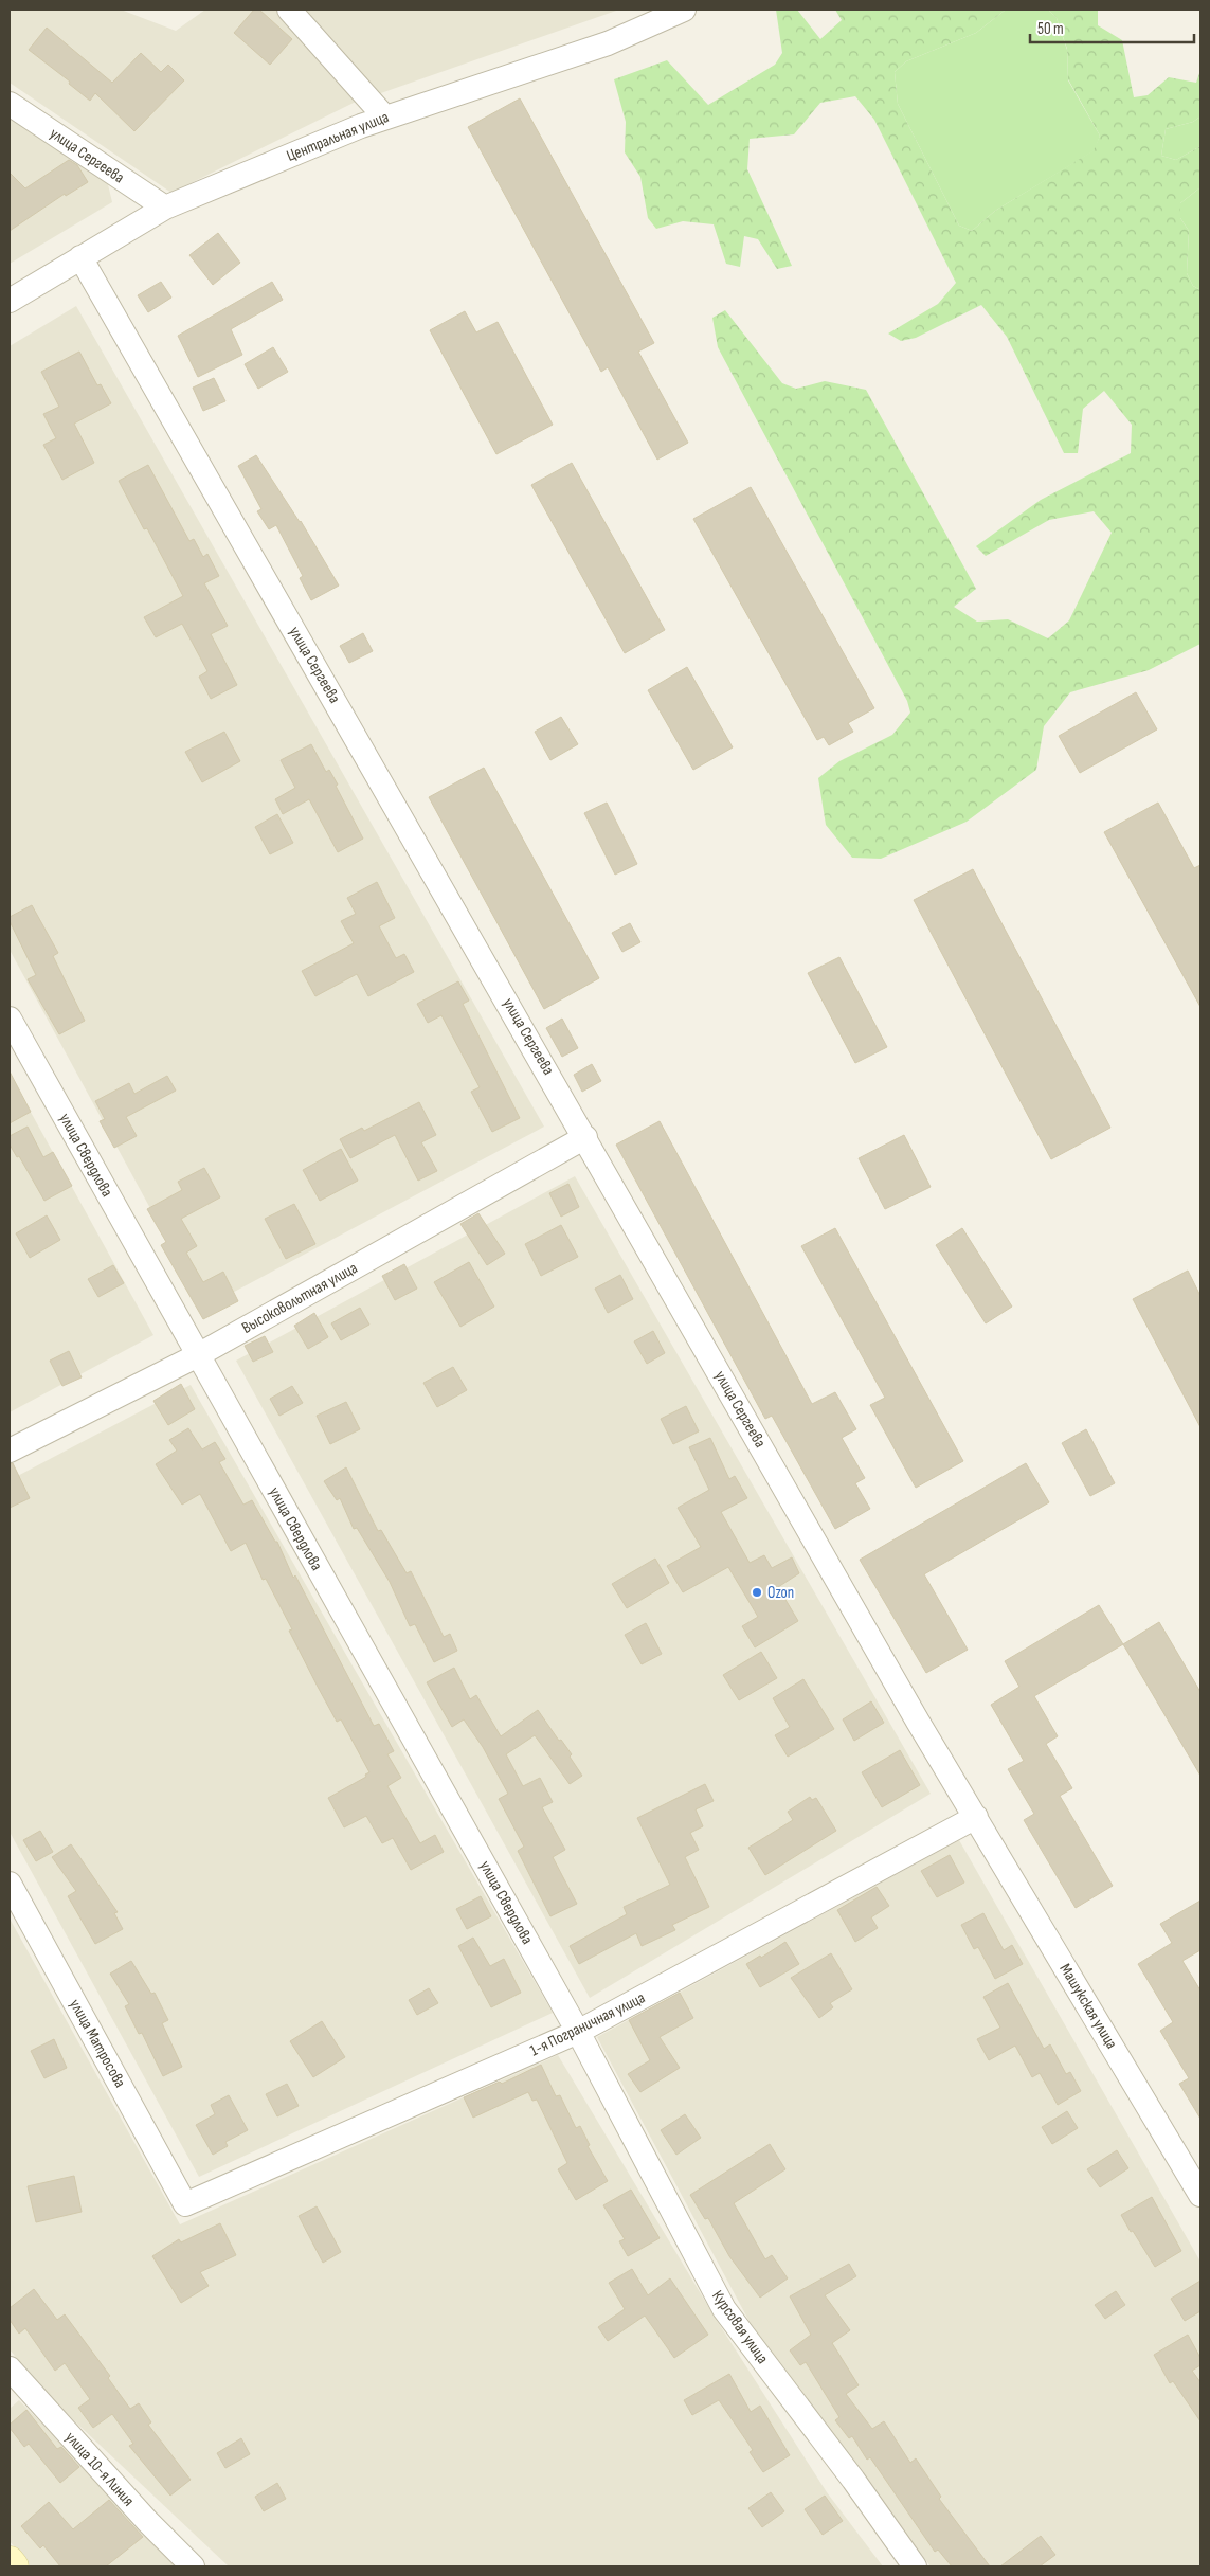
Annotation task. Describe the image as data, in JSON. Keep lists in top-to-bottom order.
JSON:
{
  "streets": {
    "street": [
      "Центральная улица",
      "улица Сергеева",
      "улица Свердлова",
      "Высоковольтная улица",
      "Машукская улица",
      "1-я Пограничная улица",
      "улица Матросова",
      "Курсовая улица",
      "улица 10-я Линия"
    ]
  },
  "crossings": [
    ["Центральная улица", "улица Сергеева"],
    ["улица Сергеева", "Высоковольтная улица"],
    ["улица Сергеева", "Машукская улица"],
    ["улица Сергеева", "1-я Пограничная улица"],
    ["улица Свердлова", "Высоковольтная улица"],
    ["улица Свердлова", "1-я Пограничная улица"],
    ["улица Свердлова", "Курсовая улица"],
    ["Машукская улица", "1-я Пограничная улица"],
    ["1-я Пограничная улица", "улица Матросова"],
    ["1-я Пограничная улица", "Курсовая улица"]
  ],
  "places": ["Ozon"],
  "scale_bar": "50 m"
}
